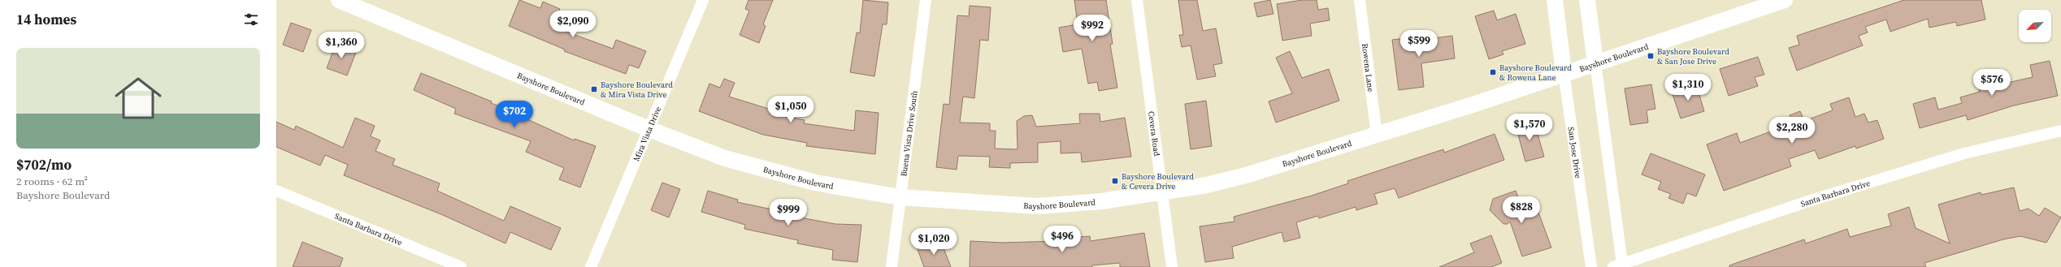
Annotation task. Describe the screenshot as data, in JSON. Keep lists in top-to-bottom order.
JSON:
{
  "streets": {
    "main road": ["Bayshore Boulevard", "San Jose Drive"],
    "street": [
      "Rowena Lane",
      "Mira Vista Drive",
      "Buena Vista Drive South",
      "Cevera Road",
      "Santa Barbara Drive"
    ]
  },
  "crossings": [
    ["Bayshore Boulevard", "Rowena Lane"],
    ["Bayshore Boulevard", "Mira Vista Drive"],
    ["Bayshore Boulevard", "Buena Vista Drive South"],
    ["Bayshore Boulevard", "Cevera Road"],
    ["Bayshore Boulevard", "San Jose Drive"]
  ],
  "places": {
    "transit": [
      "Bayshore Boulevard & San Jose Drive",
      "Bayshore Boulevard & Rowena Lane",
      "Bayshore Boulevard & Mira Vista Drive",
      "Bayshore Boulevard & Cevera Drive"
    ]
  },
  "north": "bottom left",
  "page": {
    "heading": "14 homes",
    "price": [
      "$2,090",
      "$992",
      "$599",
      "$1,360",
      "$576",
      "$1,310",
      "$1,050",
      "$702",
      "$1,570",
      "$2,280",
      "$828",
      "$999",
      "$496",
      "$1,020"
    ],
    "list": [
      {
        "name": "$702/mo",
        "note": "2 rooms · 62 m² · Bayshore Boulevard"
      }
    ]
  }
}
